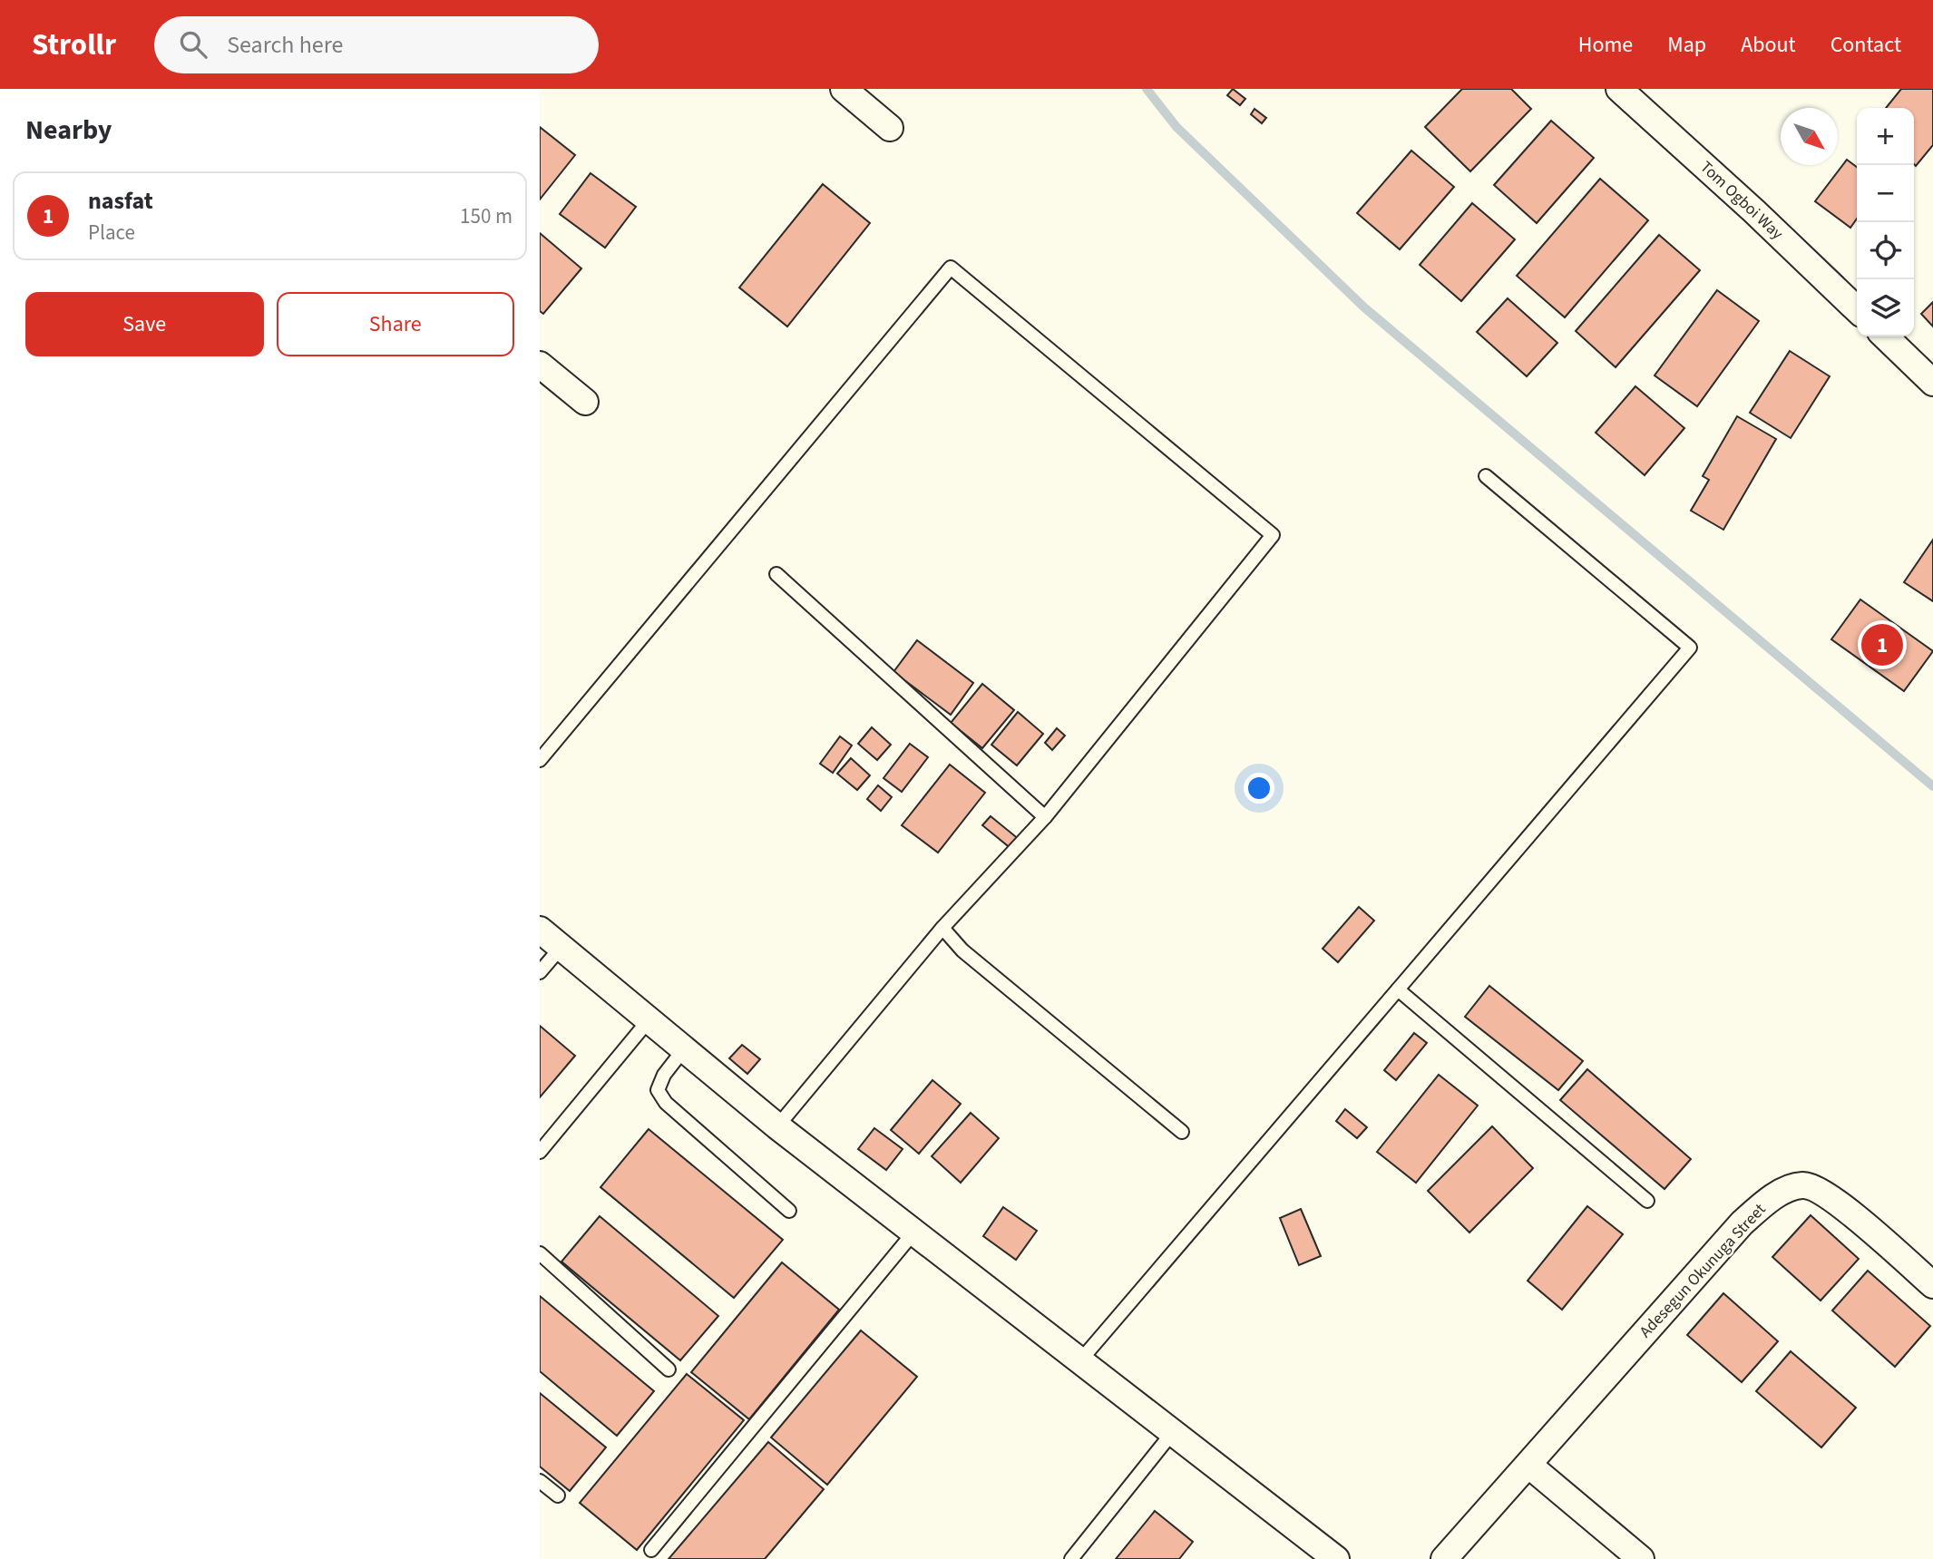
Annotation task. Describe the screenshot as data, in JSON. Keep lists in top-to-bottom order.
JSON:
{
  "streets": {
    "street": ["Tom Ogboi Way", "Adesegun Okunuga Street"]
  },
  "north": "bottom right",
  "page": {
    "header": "Strollr",
    "search": "Search here",
    "nav": [
      "Home",
      "Map",
      "About",
      "Contact"
    ],
    "heading": "Nearby",
    "map_buttons": ["+", "−"],
    "list": [
      {
        "mark": "1",
        "name": "nasfat",
        "note": "Place",
        "value": "150 m"
      }
    ],
    "buttons": ["Save", "Share"],
    "pins": "1"
  }
}
